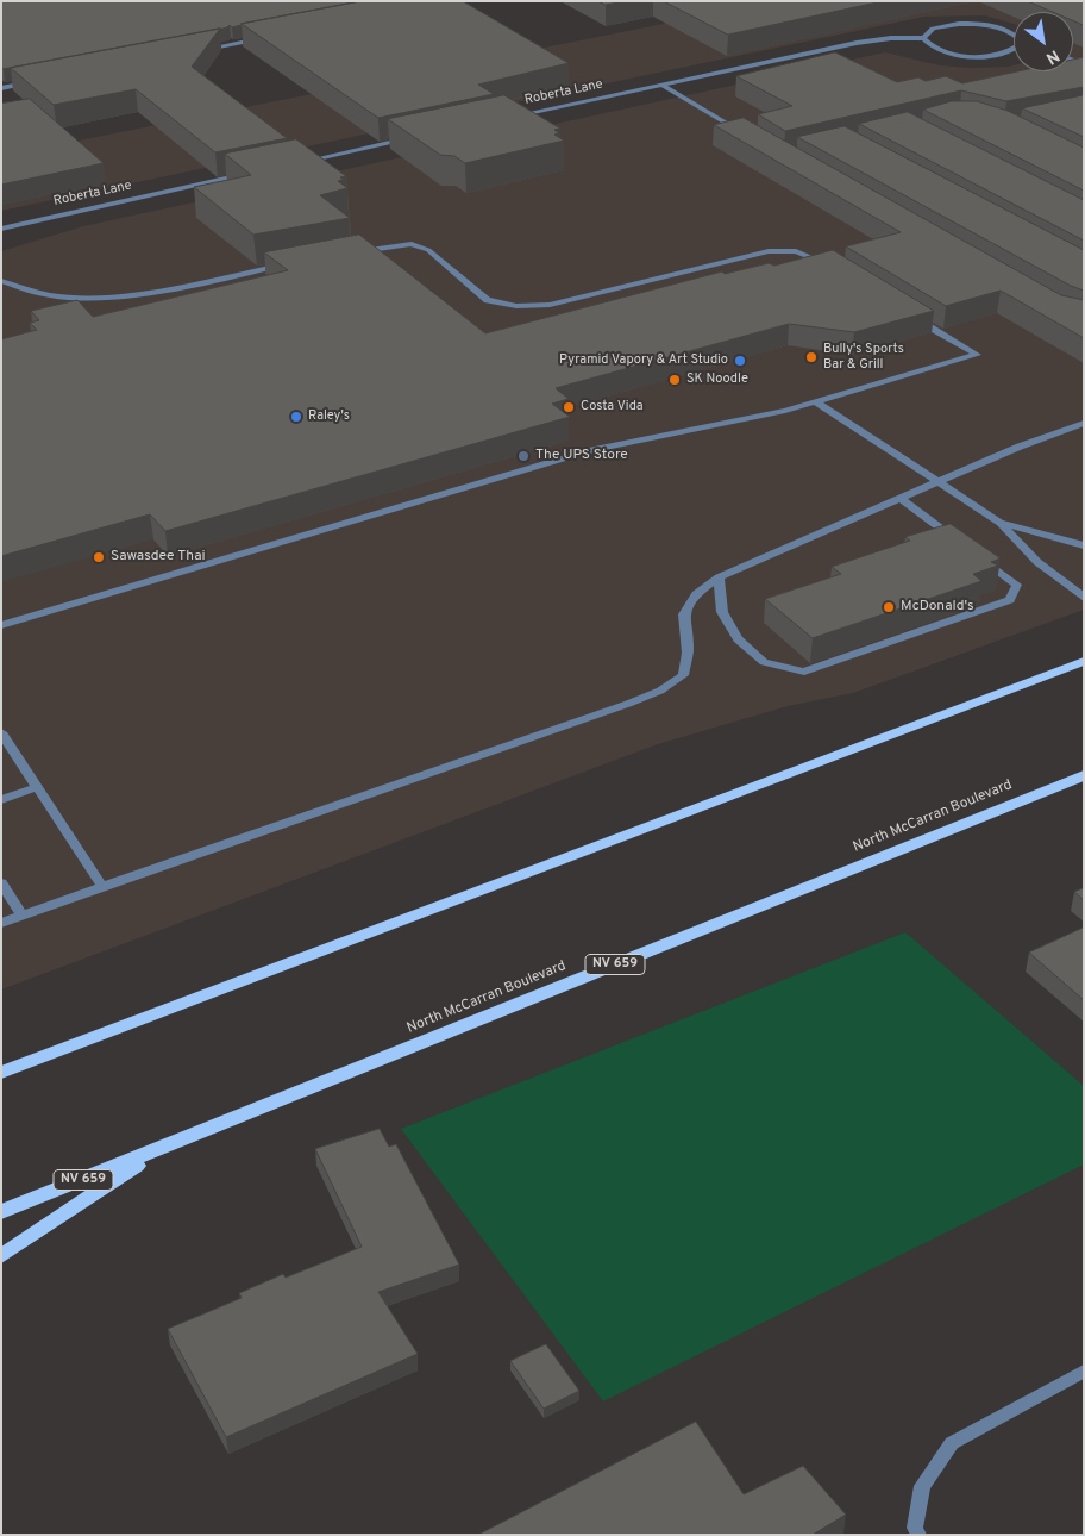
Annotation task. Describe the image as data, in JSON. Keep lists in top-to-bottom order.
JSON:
{
  "streets": {
    "main road": ["North McCarran Boulevard", "NV 659"],
    "street": ["Roberta Lane"]
  },
  "places": [
    "Bully's Sports Bar & Grill",
    "Pyramid Vapory & Art Studio",
    "SK Noodle",
    "Costa Vida",
    "Raley's",
    "The UPS Store",
    "Sawasdee Thai",
    "McDonald's"
  ],
  "north": "bottom right"
}
